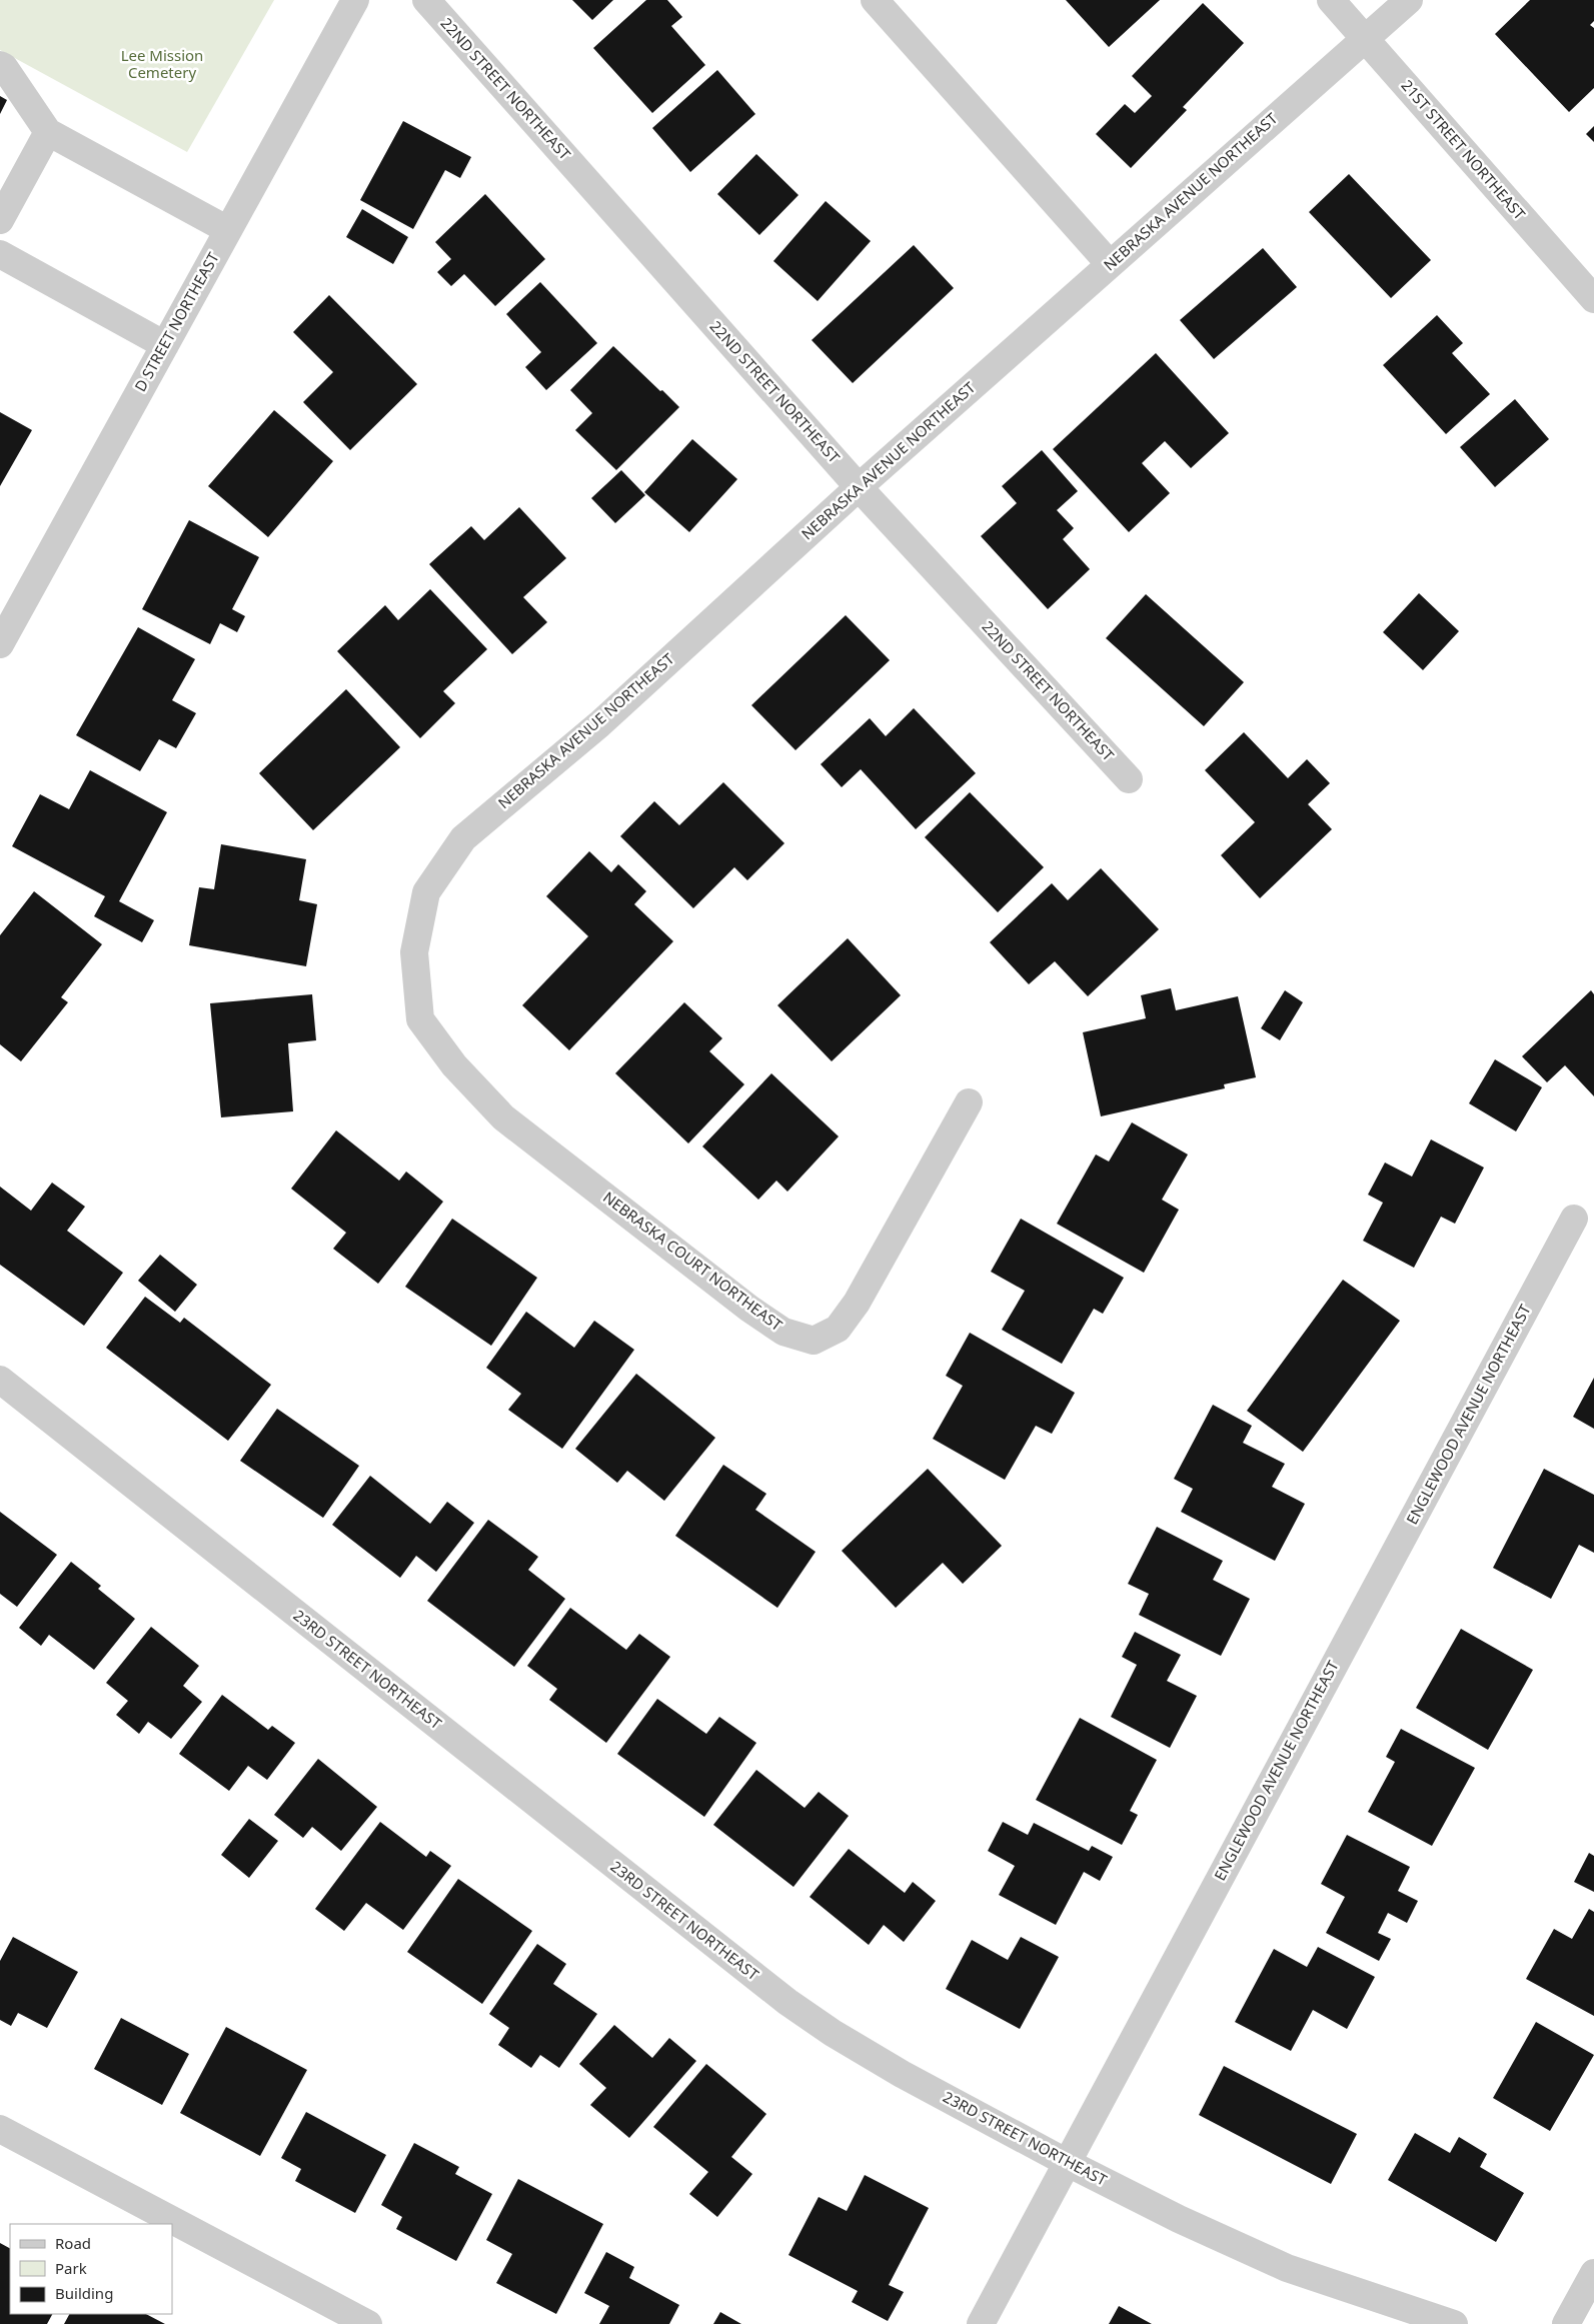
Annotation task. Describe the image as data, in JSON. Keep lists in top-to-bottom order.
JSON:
{
  "streets": {
    "street": [
      "22ND STREET NORTHEAST",
      "21ST STREET NORTHEAST",
      "NEBRASKA AVENUE NORTHEAST",
      "D STREET NORTHEAST",
      "NEBRASKA COURT NORTHEAST",
      "ENGLEWOOD AVENUE NORTHEAST",
      "23RD STREET NORTHEAST"
    ]
  },
  "crossings": [
    ["22ND STREET NORTHEAST", "NEBRASKA AVENUE NORTHEAST"],
    ["21ST STREET NORTHEAST", "NEBRASKA AVENUE NORTHEAST"],
    ["NEBRASKA AVENUE NORTHEAST", "NEBRASKA COURT NORTHEAST"],
    ["ENGLEWOOD AVENUE NORTHEAST", "23RD STREET NORTHEAST"]
  ],
  "parks": ["Lee Mission Cemetery"],
  "legend": ["Road", "Park", "Building"]
}
